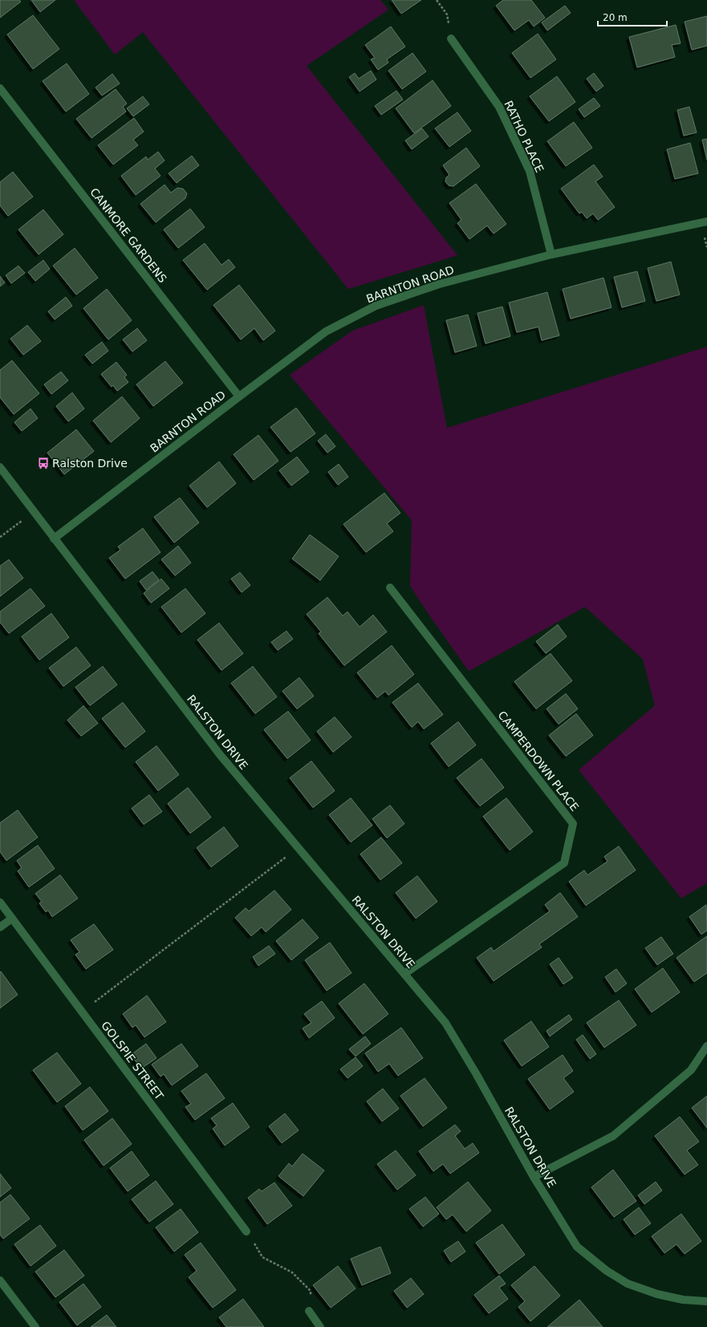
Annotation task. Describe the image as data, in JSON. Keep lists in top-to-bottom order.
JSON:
{
  "streets": {
    "street": [
      "RATHO PLACE",
      "CANMORE GARDENS",
      "BARNTON ROAD",
      "RALSTON DRIVE",
      "CAMPERDOWN PLACE",
      "GOLSPIE STREET"
    ]
  },
  "crossings": [
    ["RATHO PLACE", "BARNTON ROAD"],
    ["CANMORE GARDENS", "BARNTON ROAD"],
    ["BARNTON ROAD", "RALSTON DRIVE"],
    ["RALSTON DRIVE", "CAMPERDOWN PLACE"]
  ],
  "places": {
    "bus stop": ["Ralston Drive"]
  },
  "scale_bar": "20 m"
}
